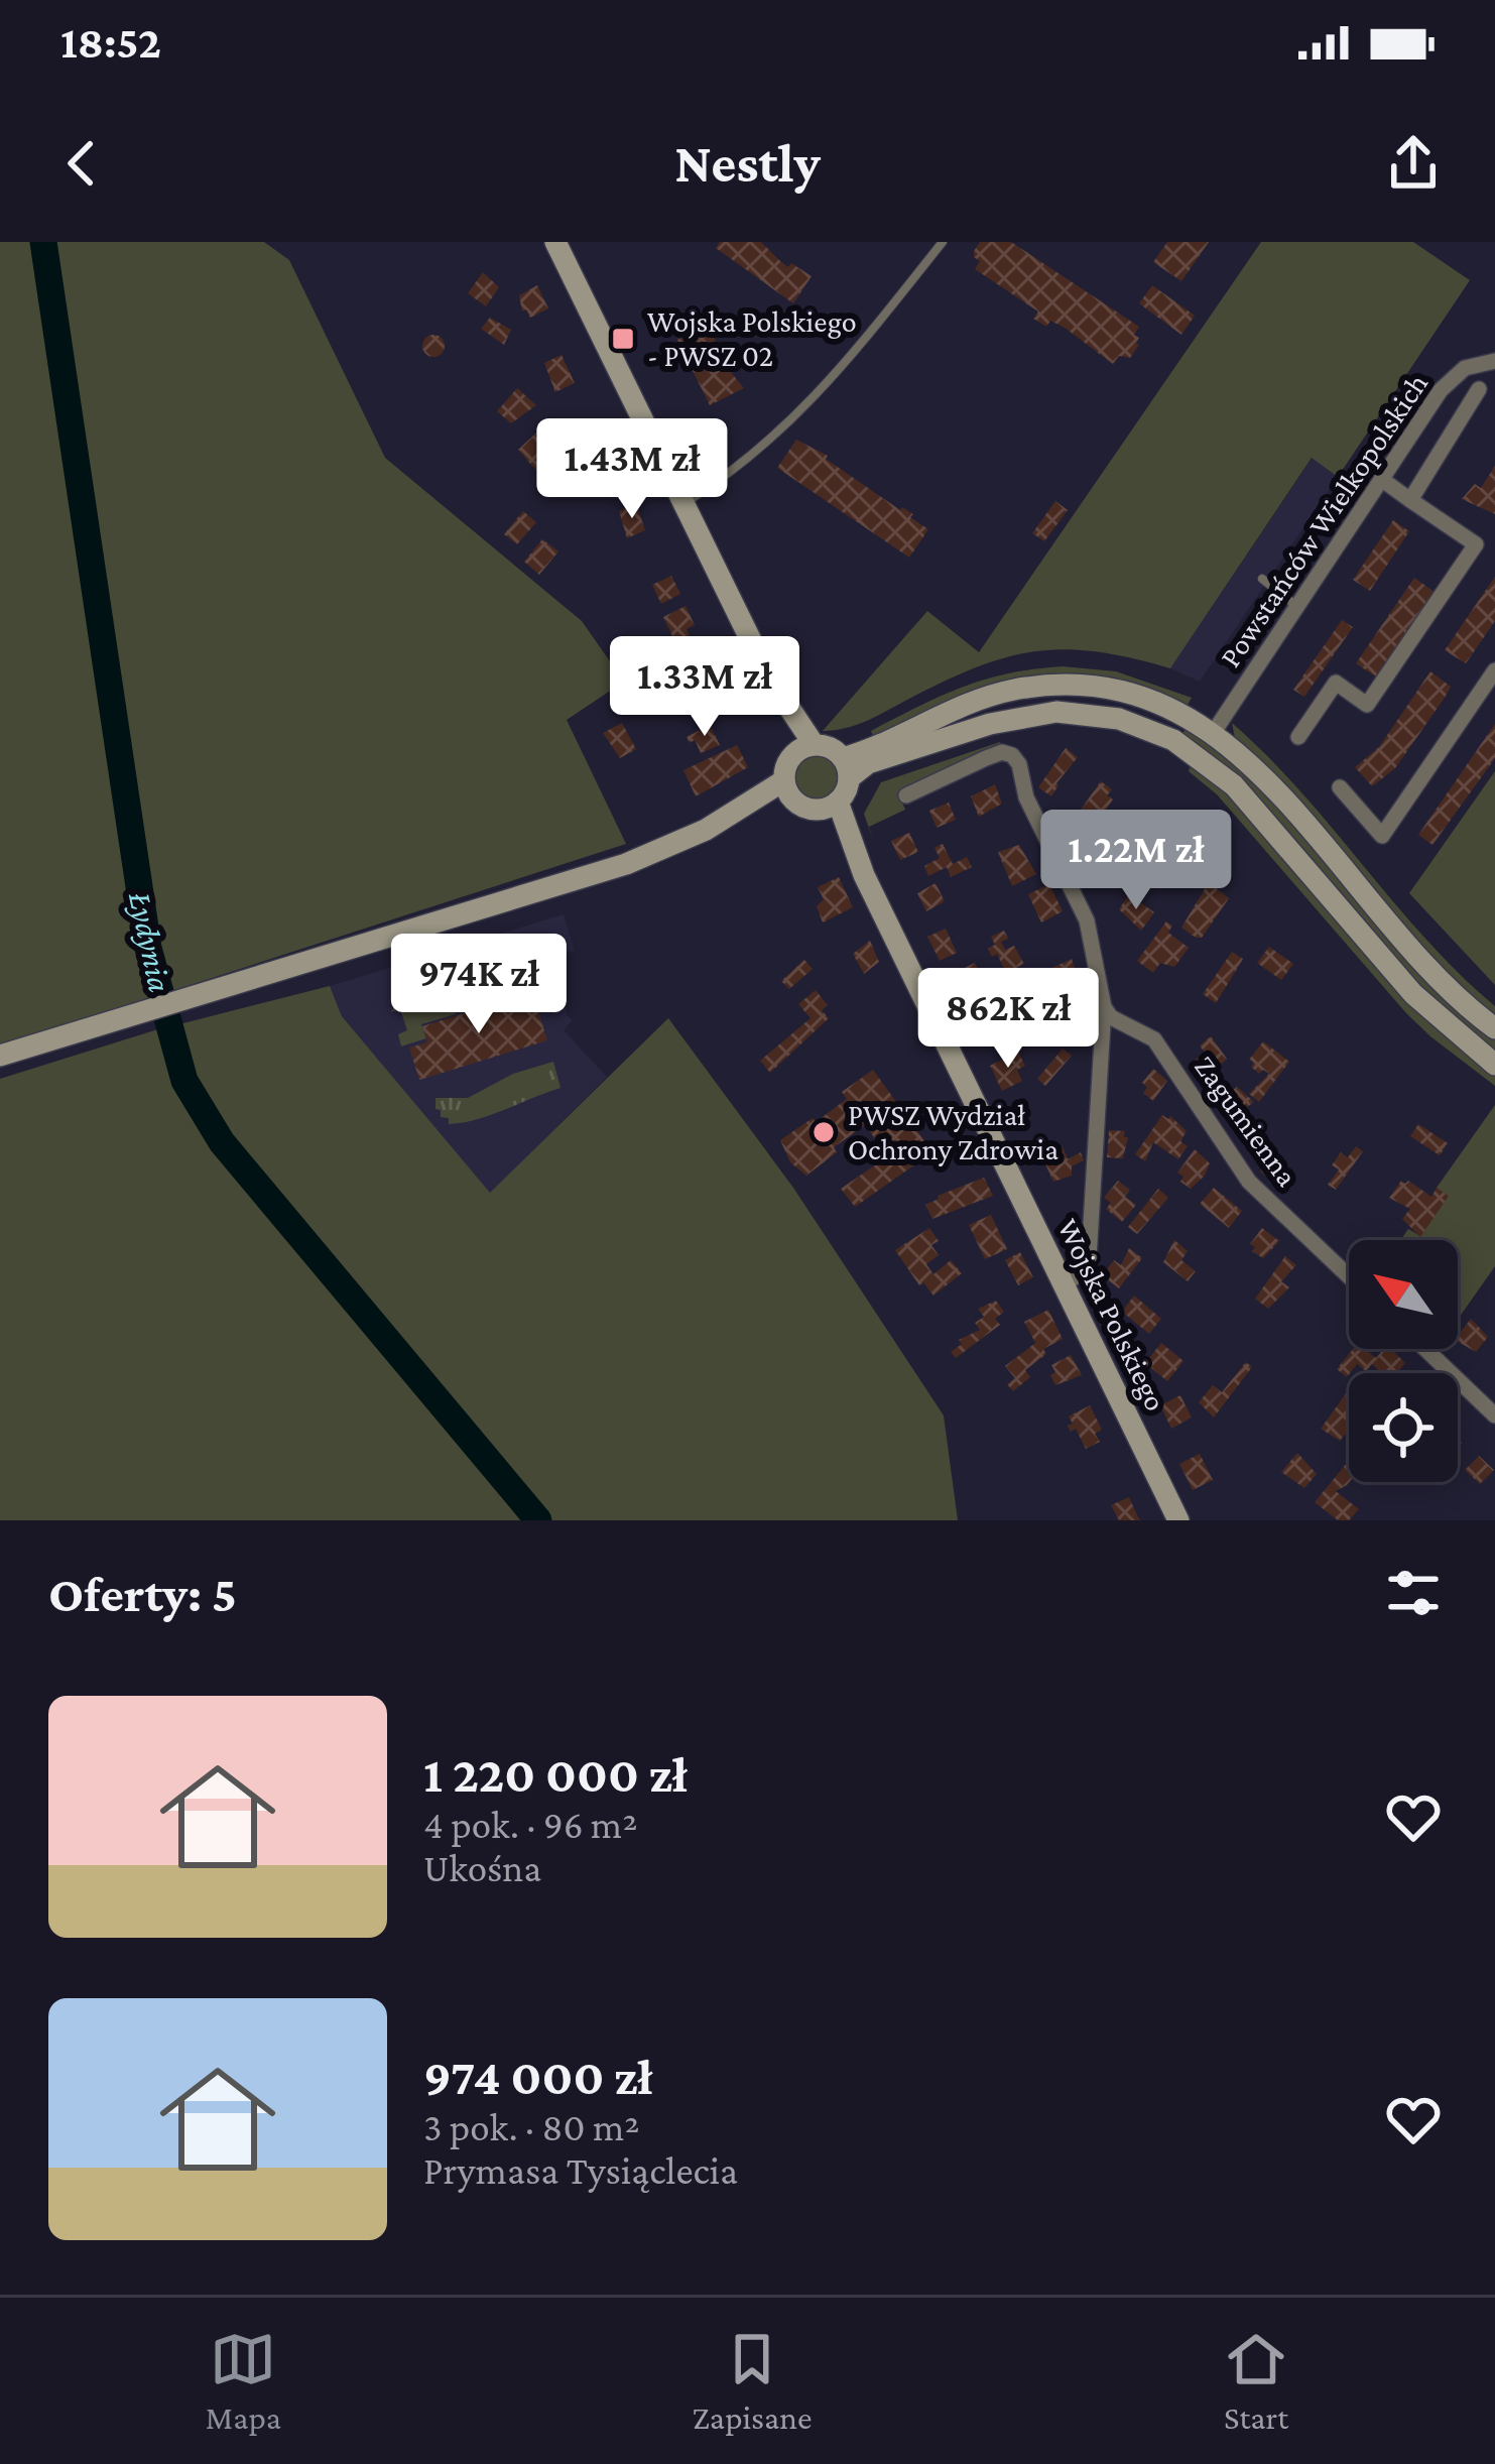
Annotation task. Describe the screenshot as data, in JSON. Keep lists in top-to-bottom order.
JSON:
{
  "streets": {
    "main road": ["Wojska Polskiego"],
    "street": ["Powstańców Wielkopolskich", "Zagumienna"]
  },
  "water": ["Łydynia"],
  "places": {
    "transit": ["Wojska Polskiego - PWSZ 02"],
    "other": ["PWSZ Wydział Ochrony Zdrowia"]
  },
  "north": "top left",
  "page": {
    "status": "18:52",
    "header": "Nestly",
    "price": [
      "1.43M zł",
      "1.33M zł",
      "1.22M zł",
      "974K zł",
      "862K zł"
    ],
    "heading": "Oferty: 5",
    "list": [
      {
        "name": "1 220 000 zł",
        "note": "4 pok. · 96 m² · Ukośna"
      },
      {
        "name": "974 000 zł",
        "note": "3 pok. · 80 m² · Prymasa Tysiąclecia"
      }
    ],
    "tabs": ["Mapa", "Zapisane", "Start"]
  }
}
